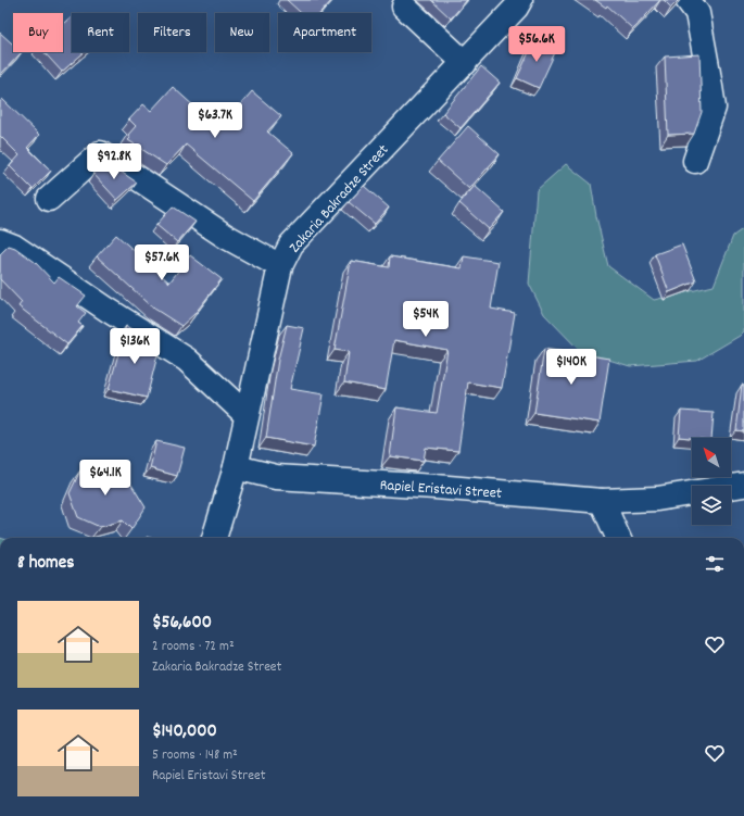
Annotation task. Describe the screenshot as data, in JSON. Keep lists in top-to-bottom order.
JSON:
{
  "streets": {
    "street": ["Zakaria Bakradze Street", "Rapiel Eristavi Street"]
  },
  "crossings": [
    ["Zakaria Bakradze Street", "Rapiel Eristavi Street"]
  ],
  "north": "top left",
  "page": {
    "chip": [
      "Buy",
      "Rent",
      "Filters",
      "New",
      "Apartment"
    ],
    "price": [
      "$56.6K",
      "$63.7K",
      "$92.8K",
      "$57.6K",
      "$54K",
      "$136K",
      "$140K",
      "$64.1K"
    ],
    "heading": "8 homes",
    "list": [
      {
        "name": "$56,600",
        "note": "2 rooms · 72 m² · Zakaria Bakradze Street"
      },
      {
        "name": "$140,000",
        "note": "5 rooms · 148 m² · Rapiel Eristavi Street"
      }
    ]
  }
}
